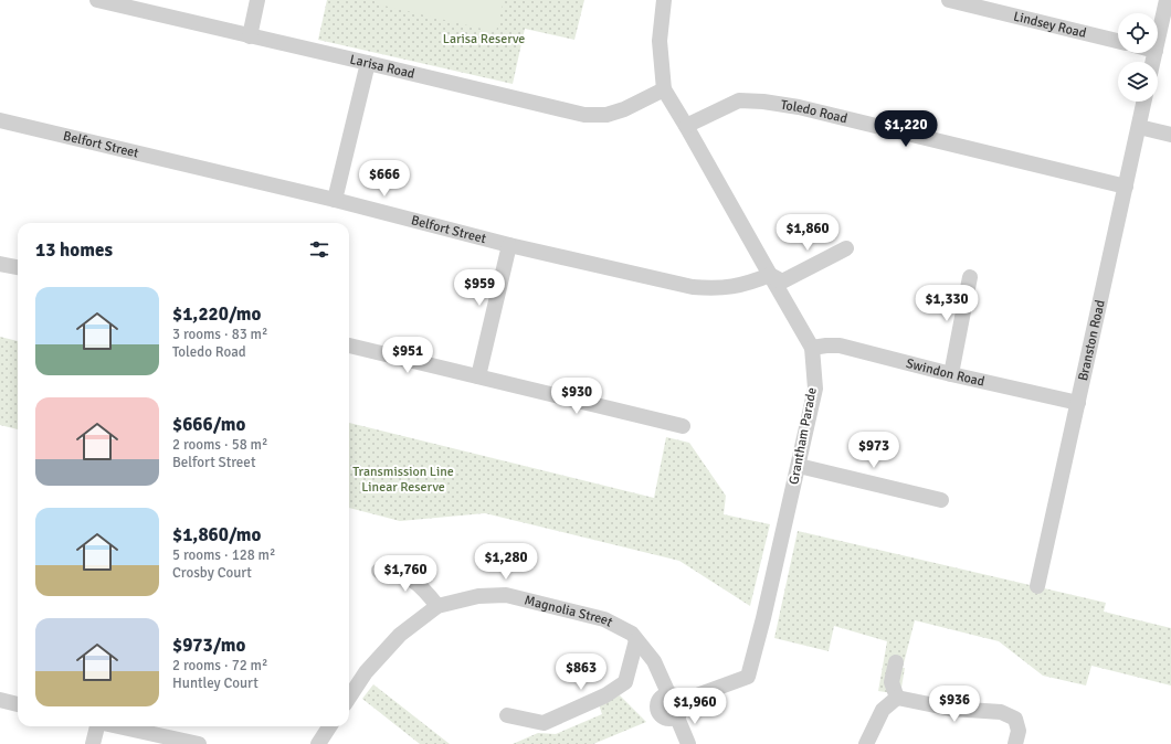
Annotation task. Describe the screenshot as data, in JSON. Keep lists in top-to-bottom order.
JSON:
{
  "streets": {
    "street": [
      "Lindsey Road",
      "Larisa Road",
      "Toledo Road",
      "Belfort Street",
      "Branston Road",
      "Swindon Road",
      "Grantham Parade",
      "Magnolia Street"
    ]
  },
  "crossings": [
    ["Larisa Road", "Grantham Parade"],
    ["Toledo Road", "Branston Road"],
    ["Toledo Road", "Grantham Parade"],
    ["Belfort Street", "Grantham Parade"],
    ["Branston Road", "Swindon Road"],
    ["Swindon Road", "Grantham Parade"],
    ["Grantham Parade", "Magnolia Street"]
  ],
  "parks": ["Larisa Reserve", "Transmission Line Linear Reserve"],
  "page": {
    "price": [
      "$1,220",
      "$666",
      "$1,860",
      "$959",
      "$1,330",
      "$951",
      "$930",
      "$973",
      "$1,280",
      "$1,760",
      "$863",
      "$936",
      "$1,960"
    ],
    "heading": "13 homes",
    "list": [
      {
        "name": "$1,220/mo",
        "note": "3 rooms · 83 m² · Toledo Road"
      },
      {
        "name": "$666/mo",
        "note": "2 rooms · 58 m² · Belfort Street"
      },
      {
        "name": "$1,860/mo",
        "note": "5 rooms · 128 m² · Crosby Court"
      },
      {
        "name": "$973/mo",
        "note": "2 rooms · 72 m² · Huntley Court"
      }
    ]
  }
}
